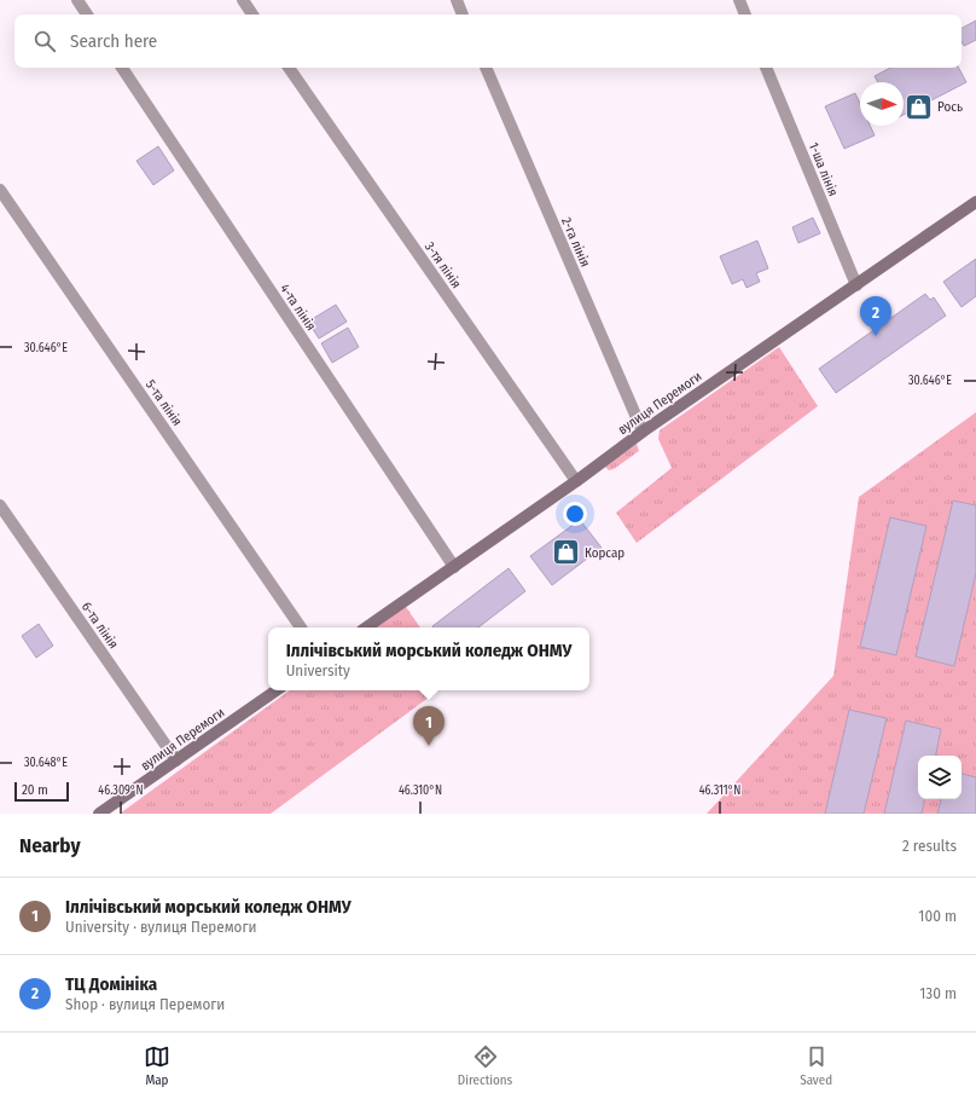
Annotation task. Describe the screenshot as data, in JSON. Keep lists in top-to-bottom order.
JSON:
{
  "streets": {
    "main road": ["вулиця Перемоги"],
    "street": [
      "1-ша лінія",
      "2-га лінія",
      "3-тя лінія",
      "4-та лінія",
      "5-та лінія",
      "6-та лінія"
    ]
  },
  "crossings": [
    ["1-ша лінія", "вулиця Перемоги"],
    ["2-га лінія", "вулиця Перемоги"],
    ["3-тя лінія", "вулиця Перемоги"],
    ["4-та лінія", "вулиця Перемоги"],
    ["вулиця Перемоги", "6-та лінія"]
  ],
  "places": {
    "shop": ["Рось", "Корсар"]
  },
  "scale_bar": "20 m",
  "north": "right",
  "page": {
    "search": "Search here",
    "pins": ["2", "1"],
    "popup": ["Іллічівський морський коледж ОНМУ", "University"],
    "scale": "20 m",
    "heading": ["Nearby", "2 results"],
    "list": [
      {
        "mark": "1",
        "name": "Іллічівський морський коледж ОНМУ",
        "note": "University · вулиця Перемоги",
        "value": "100 m"
      },
      {
        "mark": "2",
        "name": "ТЦ Домініка",
        "note": "Shop · вулиця Перемоги",
        "value": "130 m"
      }
    ],
    "nav": ["Map", "Directions", "Saved"]
  },
  "coordinates": [
    "30.646°E",
    "30.648°E",
    "46.309°N",
    "46.310°N",
    "46.311°N"
  ]
}
